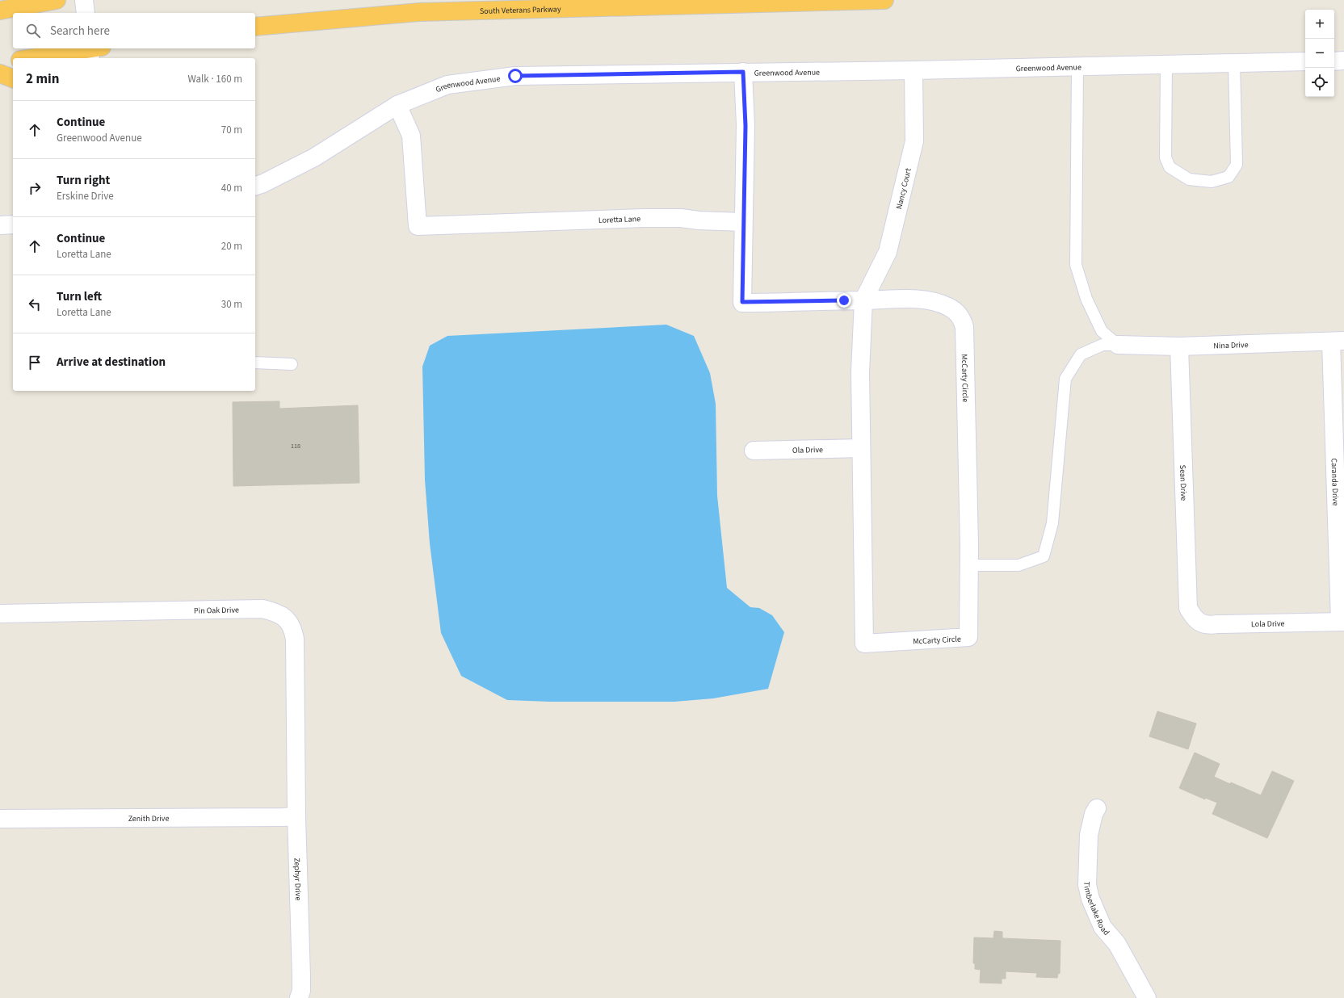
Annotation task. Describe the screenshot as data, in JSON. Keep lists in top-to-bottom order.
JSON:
{
  "streets": {
    "highway": ["South Veterans Parkway"],
    "street": [
      "Greenwood Avenue",
      "Nancy Court",
      "Loretta Lane",
      "Nina Drive",
      "McCarty Circle",
      "Ola Drive",
      "Caranda Drive",
      "Sean Drive",
      "Pin Oak Drive",
      "Lola Drive",
      "Zenith Drive",
      "Zephyr Drive",
      "Timberlake Road"
    ]
  },
  "crossings": [
    ["Greenwood Avenue", "Nancy Court"],
    ["Greenwood Avenue", "Loretta Lane"],
    ["Nancy Court", "McCarty Circle"],
    ["Nina Drive", "Caranda Drive"],
    ["Nina Drive", "Sean Drive"],
    ["McCarty Circle", "Ola Drive"],
    ["Caranda Drive", "Lola Drive"],
    ["Sean Drive", "Lola Drive"],
    ["Pin Oak Drive", "Zephyr Drive"],
    ["Zenith Drive", "Zephyr Drive"]
  ],
  "house_numbers": ["118"],
  "page": {
    "map_buttons": ["+", "−"],
    "search": "Search here",
    "heading": ["2 min", "Walk · 160 m"],
    "list": [
      ["Continue", "Greenwood Avenue", "70 m"],
      ["Turn right", "Erskine Drive", "40 m"],
      ["Continue", "Loretta Lane", "20 m"],
      ["Turn left", "Loretta Lane", "30 m"],
      "Arrive at destination"
    ]
  }
}
